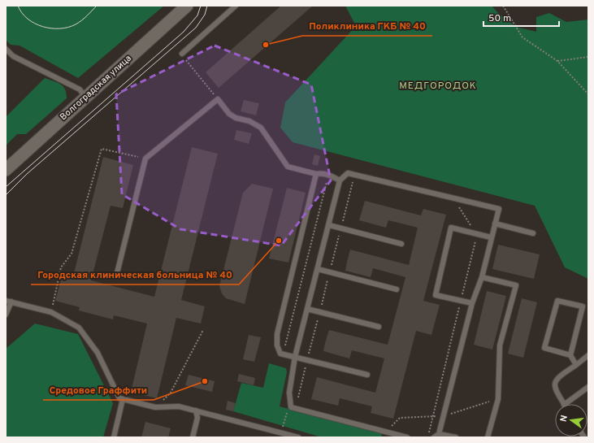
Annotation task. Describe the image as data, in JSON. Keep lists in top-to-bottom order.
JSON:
{
  "streets": {
    "street": ["Волгоградская улица"]
  },
  "districts": ["МЕДГОРОДОК"],
  "places": ["Поликлиника ГКБ № 40", "Городская клиническая больница № 40", "Средовое Граффити"],
  "scale_bar": "50 m",
  "north": "left"
}
